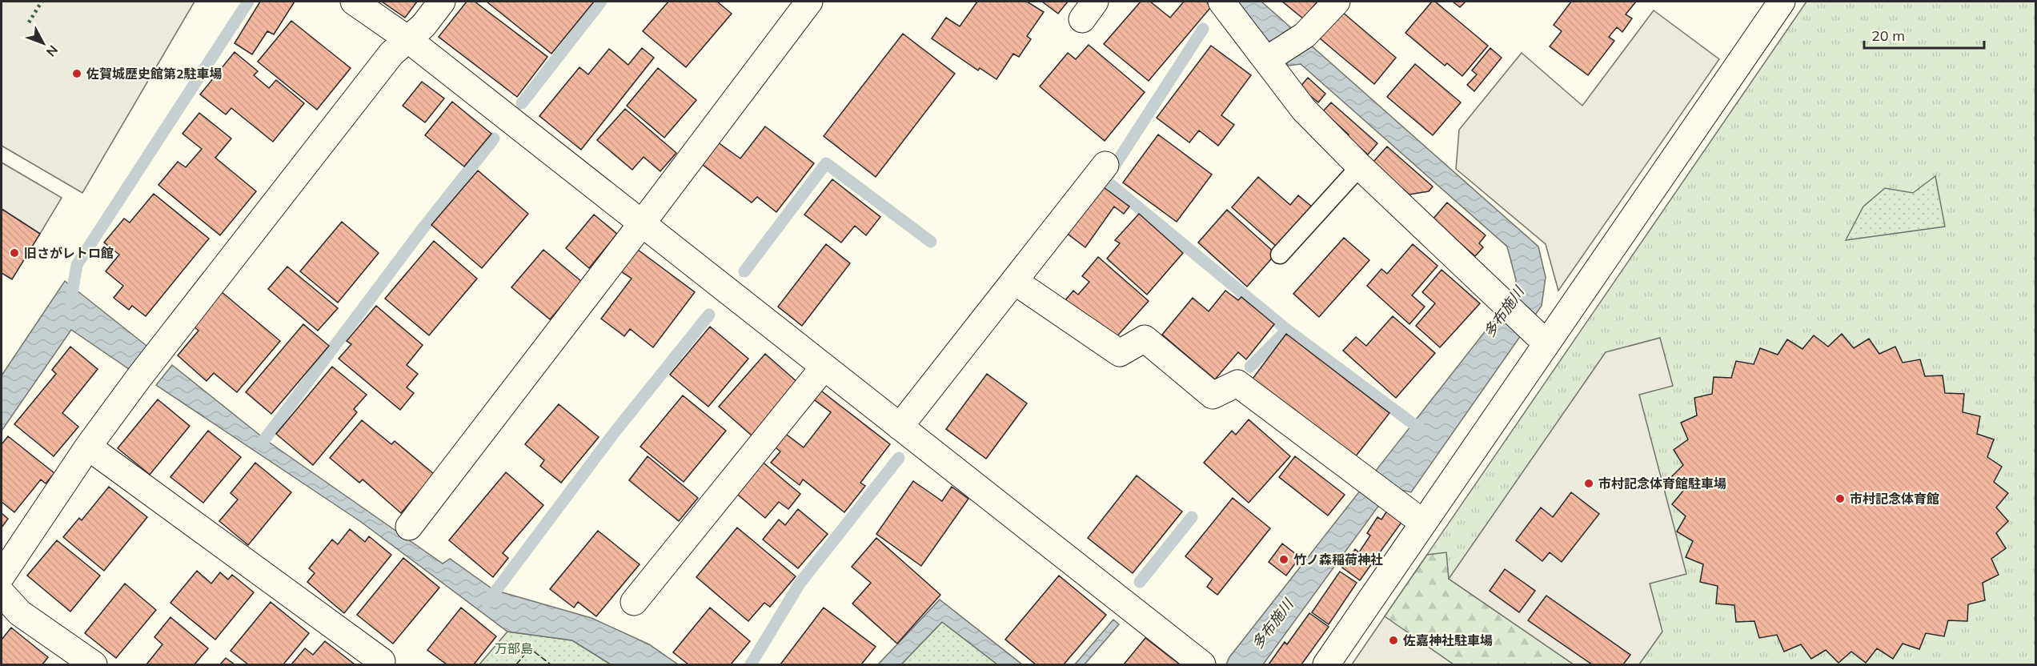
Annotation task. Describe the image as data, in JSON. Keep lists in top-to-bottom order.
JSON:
{
  "water": ["多布施川"],
  "parks": ["万部島"],
  "places": [
    "佐賀城歴史館第2駐車場",
    "旧さがレトロ館",
    "市村記念体育館駐車場",
    "市村記念体育館",
    "竹ノ森稲荷神社",
    "佐嘉神社駐車場"
  ],
  "scale_bar": "20 m",
  "north": "bottom right"
}
